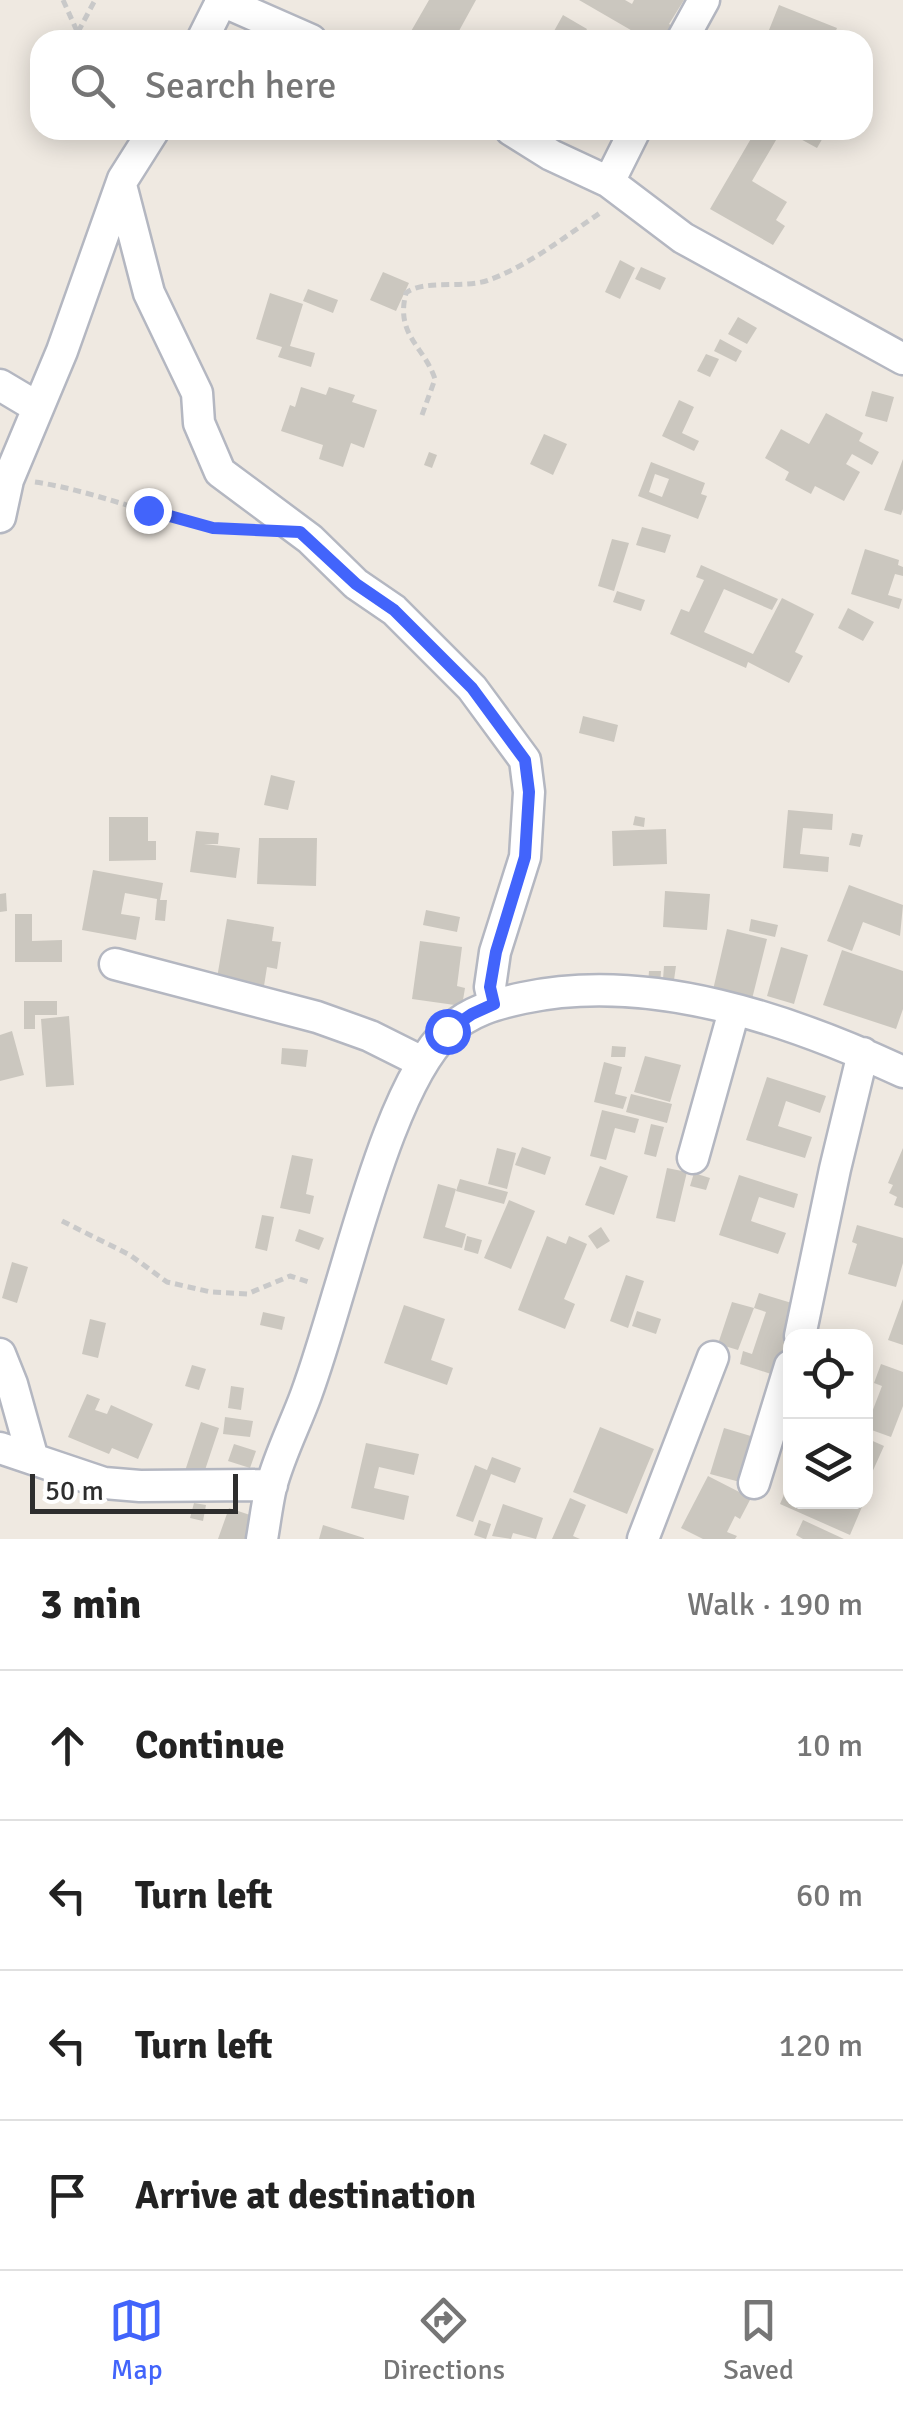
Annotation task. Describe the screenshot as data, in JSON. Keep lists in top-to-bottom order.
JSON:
{
  "scale_bar": "50 m",
  "page": {
    "search": "Search here",
    "scale": "50 m",
    "heading": ["3 min", "Walk · 190 m"],
    "list": [
      ["Continue", "10 m"],
      ["Turn left", "60 m"],
      ["Turn left", "120 m"],
      "Arrive at destination"
    ],
    "nav": ["Map", "Directions", "Saved"]
  }
}
